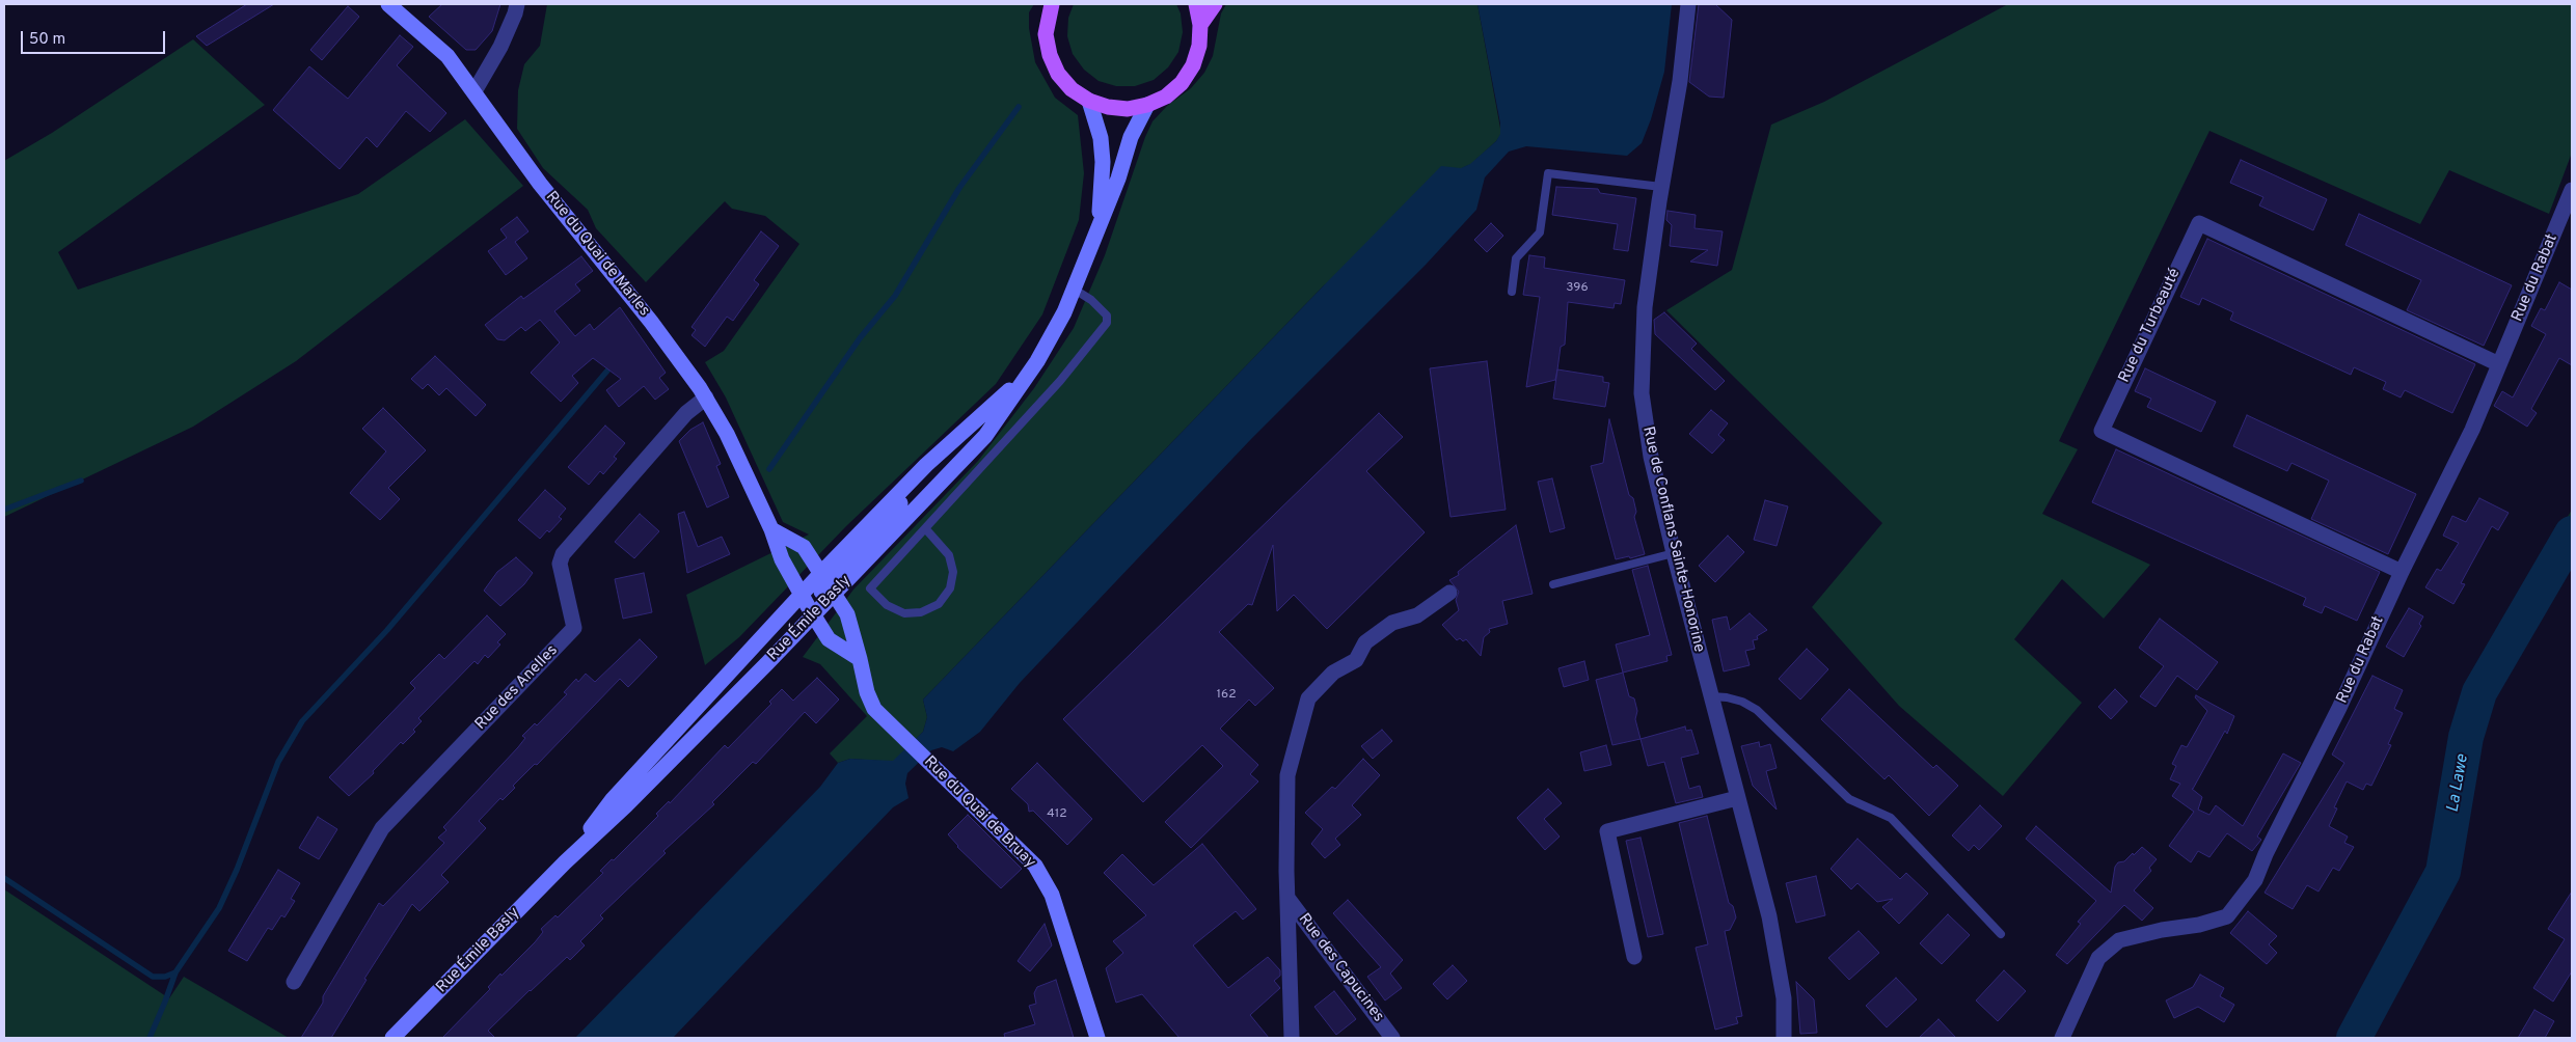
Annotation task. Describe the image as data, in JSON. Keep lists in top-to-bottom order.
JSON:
{
  "streets": {
    "main road": ["Rue du Quai de Marles", "Rue Émile Basly", "Rue du Quai de Bruay"],
    "street": [
      "Rue du Rabat",
      "Rue du Turbeauté",
      "Rue de Conflans Sainte-Honorine",
      "Rue des Anelles",
      "Rue des Capucines"
    ]
  },
  "crossings": [
    ["Rue du Quai de Marles", "Rue des Anelles"],
    ["Rue du Rabat", "Rue du Turbeauté"],
    ["Rue Émile Basly", "Rue du Quai de Bruay"]
  ],
  "water": ["La Lawe"],
  "house_numbers": ["396", "162", "412"],
  "scale_bar": "50 m"
}
